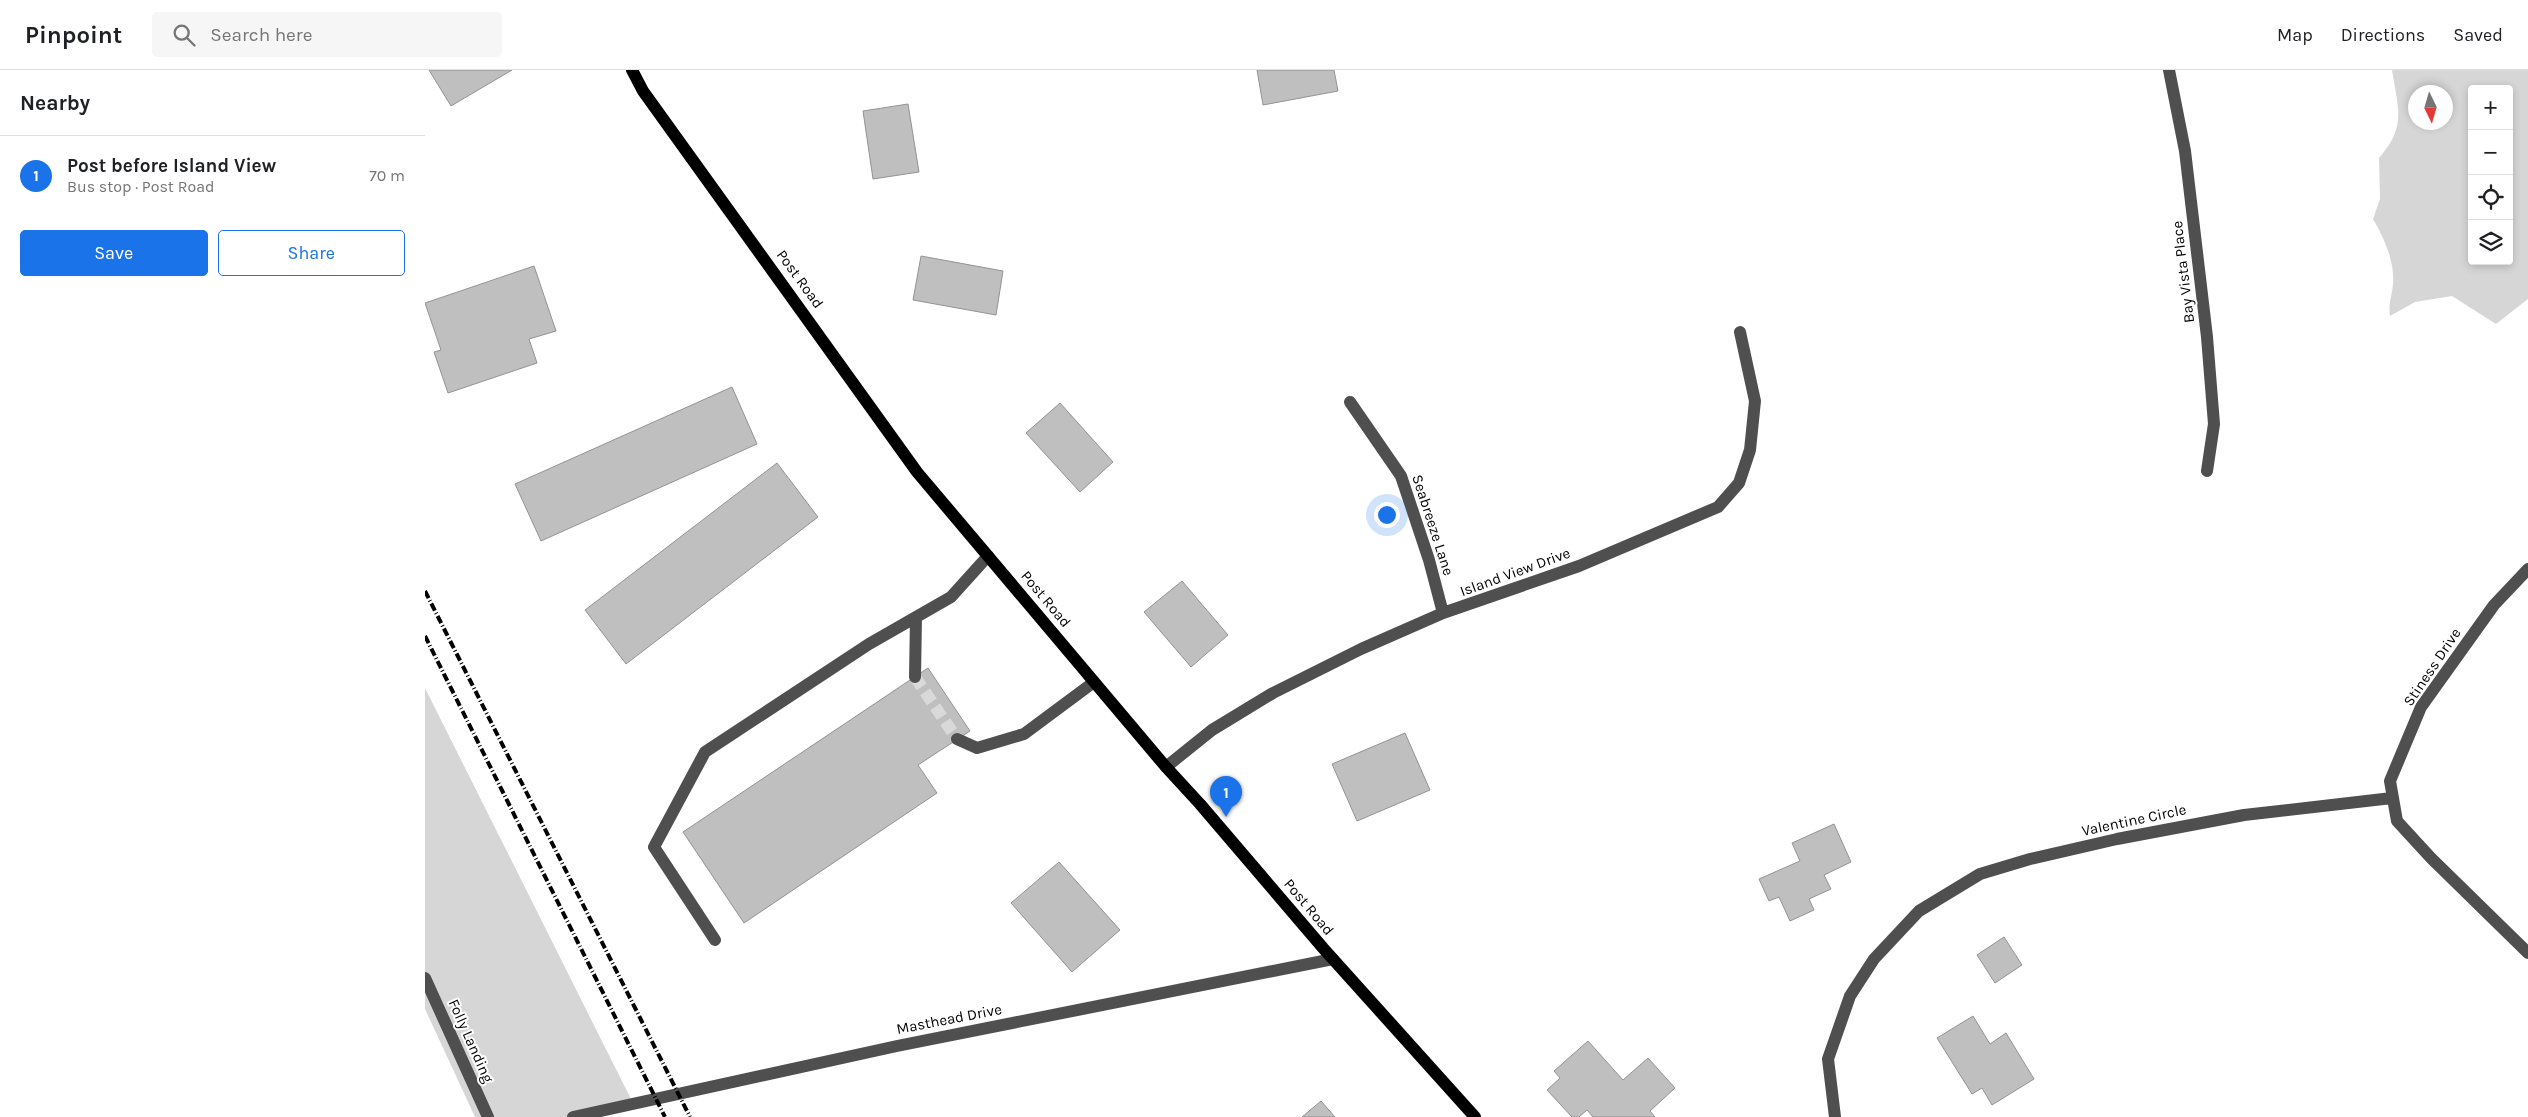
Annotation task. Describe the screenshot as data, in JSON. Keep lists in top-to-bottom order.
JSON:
{
  "streets": {
    "main road": ["Post Road"],
    "street": [
      "Bay Vista Place",
      "Seabreeze Lane",
      "Island View Drive",
      "Stiness Drive",
      "Valentine Circle",
      "Masthead Drive",
      "Folly Landing"
    ]
  },
  "crossings": [
    ["Post Road", "Island View Drive"],
    ["Post Road", "Masthead Drive"],
    ["Seabreeze Lane", "Island View Drive"],
    ["Stiness Drive", "Valentine Circle"]
  ],
  "north": "bottom",
  "page": {
    "header": "Pinpoint",
    "search": "Search here",
    "nav": ["Map", "Directions", "Saved"],
    "heading": "Nearby",
    "map_buttons": ["+", "−"],
    "list": [
      {
        "mark": "1",
        "name": "Post before Island View",
        "note": "Bus stop · Post Road",
        "value": "70 m"
      }
    ],
    "buttons": ["Save", "Share"],
    "pins": "1"
  }
}
